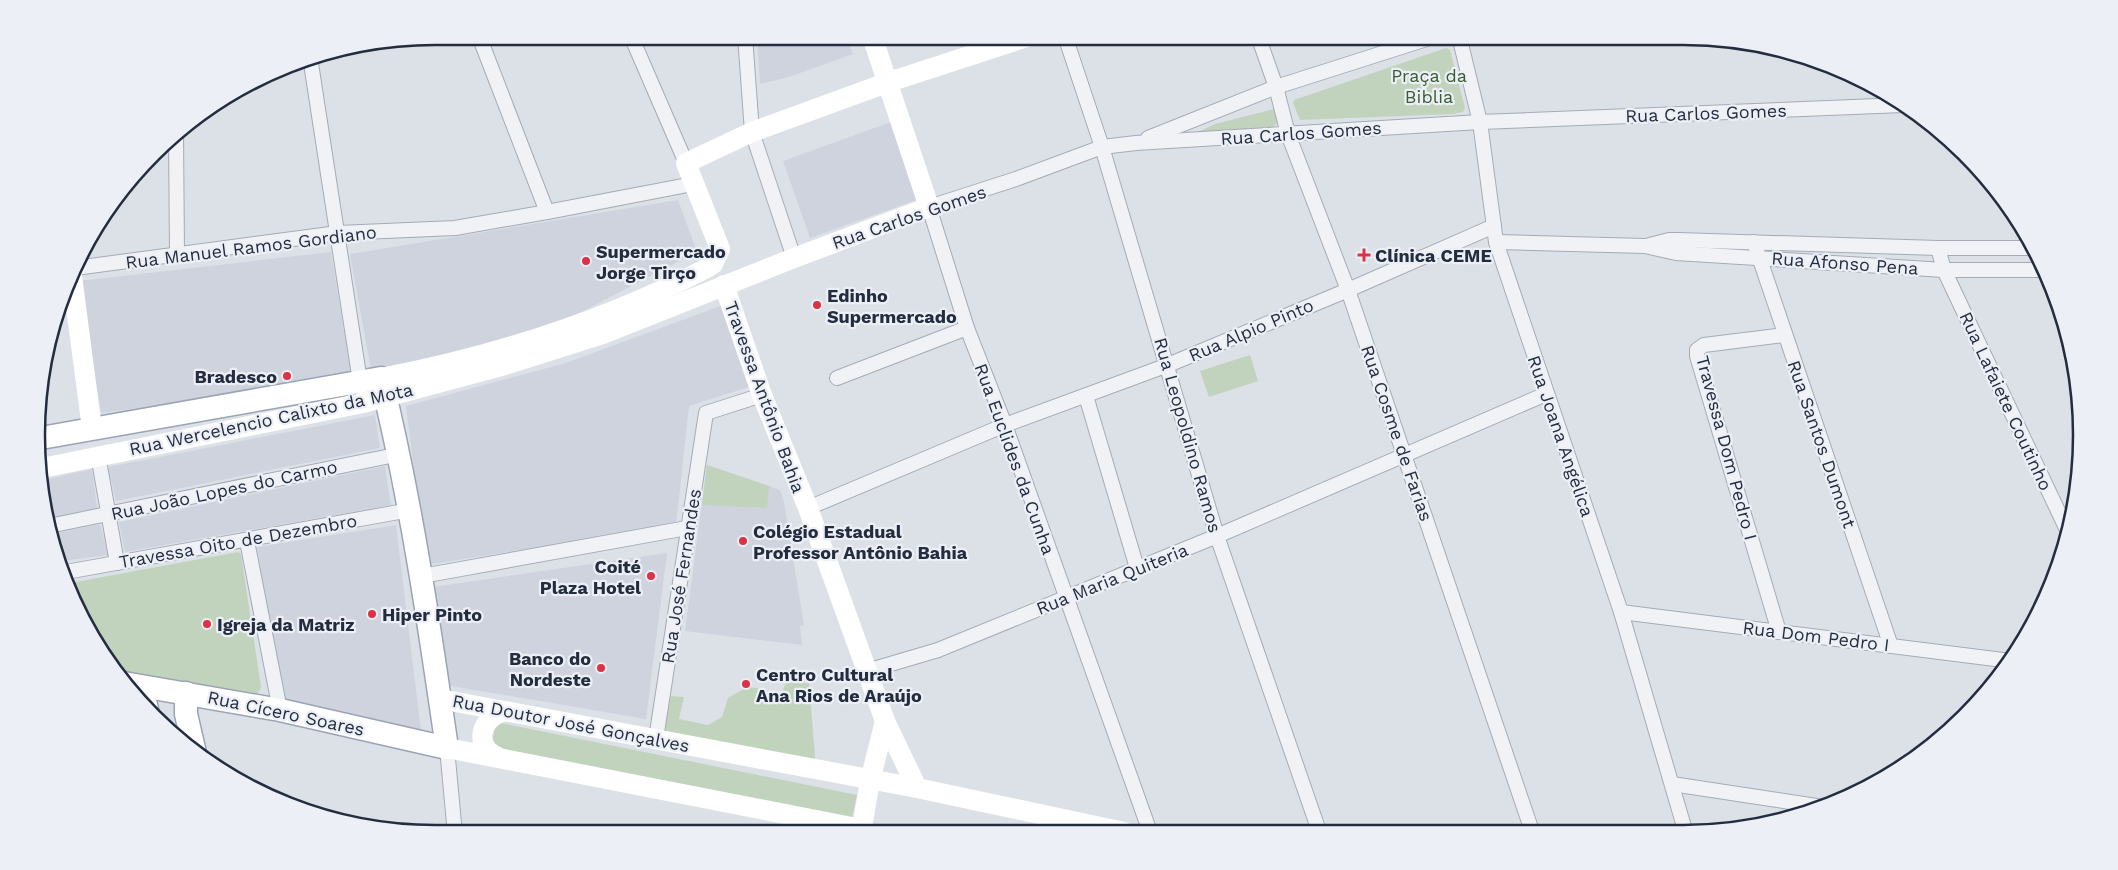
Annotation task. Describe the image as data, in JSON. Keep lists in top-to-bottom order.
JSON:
{
  "streets": {
    "main road": ["Rua Wercelencio Calixto da Mota", "Rua Cícero Soares", "Rua Doutor José Gonçalves"],
    "street": [
      "Rua Carlos Gomes",
      "Rua Manuel Ramos Gordiano",
      "Rua Afonso Pena",
      "Rua Alpio Pinto",
      "Travessa Antônio Bahia",
      "Rua Lafaiete Coutinho",
      "Rua Cosme de Farias",
      "Rua Leopoldino Ramos",
      "Rua Joana Angélica",
      "Rua Santos Dumont",
      "Travessa Dom Pedro I",
      "Rua Euclides da Cunha",
      "Rua João Lopes do Carmo",
      "Travessa Oito de Dezembro",
      "Rua José Fernandes",
      "Rua Maria Quiteria",
      "Rua Dom Pedro I"
    ]
  },
  "crossings": [
    ["Rua Carlos Gomes", "Travessa Antônio Bahia"],
    ["Rua Carlos Gomes", "Rua Wercelencio Calixto da Mota"],
    ["Rua Carlos Gomes", "Rua Cosme de Farias"],
    ["Rua Carlos Gomes", "Rua Leopoldino Ramos"],
    ["Rua Carlos Gomes", "Rua Joana Angélica"],
    ["Rua Carlos Gomes", "Rua Euclides da Cunha"],
    ["Rua Manuel Ramos Gordiano", "Rua Wercelencio Calixto da Mota"],
    ["Rua Afonso Pena", "Rua Lafaiete Coutinho"],
    ["Rua Afonso Pena", "Rua Joana Angélica"],
    ["Rua Afonso Pena", "Rua Santos Dumont"],
    ["Rua Alpio Pinto", "Travessa Antônio Bahia"],
    ["Rua Alpio Pinto", "Rua Cosme de Farias"],
    ["Rua Alpio Pinto", "Rua Leopoldino Ramos"],
    ["Rua Alpio Pinto", "Rua Joana Angélica"],
    ["Rua Alpio Pinto", "Rua Euclides da Cunha"],
    ["Travessa Antônio Bahia", "Rua Wercelencio Calixto da Mota"],
    ["Travessa Antônio Bahia", "Rua Euclides da Cunha"],
    ["Travessa Antônio Bahia", "Rua José Fernandes"],
    ["Travessa Antônio Bahia", "Rua Maria Quiteria"],
    ["Travessa Antônio Bahia", "Rua Doutor José Gonçalves"],
    ["Rua Cosme de Farias", "Rua Maria Quiteria"],
    ["Rua Leopoldino Ramos", "Rua Maria Quiteria"],
    ["Rua Joana Angélica", "Rua Maria Quiteria"],
    ["Rua Joana Angélica", "Rua Dom Pedro I"],
    ["Rua Santos Dumont", "Travessa Dom Pedro I"],
    ["Rua Santos Dumont", "Rua Dom Pedro I"],
    ["Travessa Dom Pedro I", "Rua Dom Pedro I"],
    ["Rua Euclides da Cunha", "Rua Maria Quiteria"],
    ["Rua José Fernandes", "Rua Doutor José Gonçalves"],
    ["Rua Cícero Soares", "Rua Doutor José Gonçalves"]
  ],
  "parks": ["Praça da Biblia"],
  "places": {
    "health": ["Clínica CEME"],
    "other": [
      "Supermercado Jorge Tirço",
      "Edinho Supermercado",
      "Bradesco",
      "Colégio Estadual Professor Antônio Bahia",
      "Coité Plaza Hotel",
      "Hiper Pinto",
      "Igreja da Matriz",
      "Banco do Nordeste",
      "Centro Cultural Ana Rios de Araújo"
    ]
  }
}
